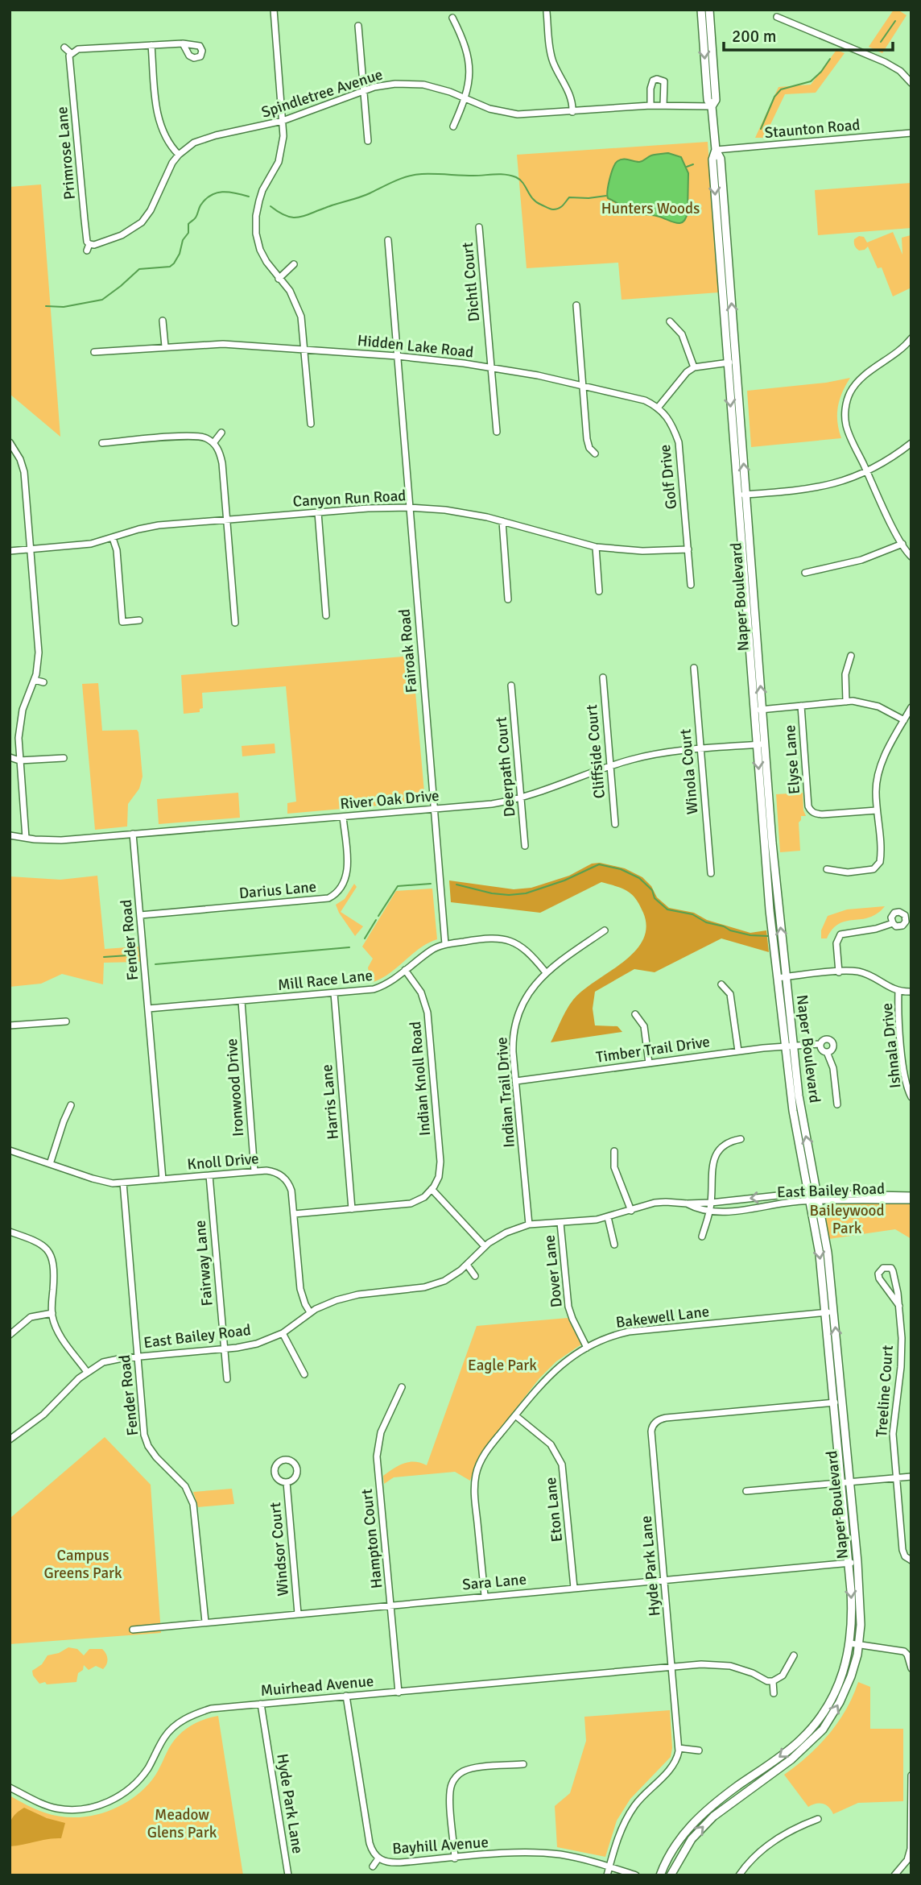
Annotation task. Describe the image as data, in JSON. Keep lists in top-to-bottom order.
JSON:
{
  "streets": {
    "main road": ["Naper Boulevard"],
    "street": [
      "Spindletree Avenue",
      "Staunton Road",
      "Primrose Lane",
      "Dichtl Court",
      "Hidden Lake Road",
      "Golf Drive",
      "Canyon Run Road",
      "Fairoak Road",
      "Cliffside Court",
      "Elyse Lane",
      "Deerpath Court",
      "Winola Court",
      "River Oak Drive",
      "Darius Lane",
      "Fender Road",
      "Mill Race Lane",
      "Ishnala Drive",
      "Timber Trail Drive",
      "Indian Knoll Road",
      "Ironwood Drive",
      "Indian Trail Drive",
      "Harris Lane",
      "Knoll Drive",
      "East Bailey Road",
      "Fairway Lane",
      "Dover Lane",
      "Bakewell Lane",
      "Treeline Court",
      "Eton Lane",
      "Hampton Court",
      "Windsor Court",
      "Hyde Park Lane",
      "Sara Lane",
      "Muirhead Avenue",
      "Bayhill Avenue"
    ]
  },
  "crossings": [
    ["Spindletree Avenue", "Primrose Lane"],
    ["Spindletree Avenue", "Naper Boulevard"],
    ["Staunton Road", "Naper Boulevard"],
    ["Dichtl Court", "Hidden Lake Road"],
    ["Hidden Lake Road", "Golf Drive"],
    ["Hidden Lake Road", "Fairoak Road"],
    ["Golf Drive", "Canyon Run Road"],
    ["Canyon Run Road", "Fairoak Road"],
    ["Naper Boulevard", "River Oak Drive"],
    ["Naper Boulevard", "Timber Trail Drive"],
    ["Naper Boulevard", "East Bailey Road"],
    ["Naper Boulevard", "Bakewell Lane"],
    ["Naper Boulevard", "Hyde Park Lane"],
    ["Naper Boulevard", "Sara Lane"],
    ["Fairoak Road", "River Oak Drive"],
    ["Fairoak Road", "Mill Race Lane"],
    ["Cliffside Court", "River Oak Drive"],
    ["Deerpath Court", "River Oak Drive"],
    ["Winola Court", "River Oak Drive"],
    ["River Oak Drive", "Darius Lane"],
    ["River Oak Drive", "Fender Road"],
    ["Darius Lane", "Fender Road"],
    ["Fender Road", "Mill Race Lane"],
    ["Fender Road", "Knoll Drive"],
    ["Fender Road", "East Bailey Road"],
    ["Fender Road", "Sara Lane"],
    ["Mill Race Lane", "Indian Knoll Road"],
    ["Mill Race Lane", "Ironwood Drive"],
    ["Mill Race Lane", "Indian Trail Drive"],
    ["Mill Race Lane", "Harris Lane"],
    ["Timber Trail Drive", "Indian Trail Drive"],
    ["Ironwood Drive", "Knoll Drive"],
    ["Indian Trail Drive", "East Bailey Road"],
    ["Knoll Drive", "Fairway Lane"],
    ["East Bailey Road", "Fairway Lane"],
    ["East Bailey Road", "Dover Lane"],
    ["Dover Lane", "Bakewell Lane"],
    ["Bakewell Lane", "Eton Lane"],
    ["Bakewell Lane", "Sara Lane"],
    ["Eton Lane", "Sara Lane"],
    ["Hampton Court", "Sara Lane"],
    ["Hampton Court", "Muirhead Avenue"],
    ["Windsor Court", "Sara Lane"],
    ["Hyde Park Lane", "Sara Lane"],
    ["Hyde Park Lane", "Muirhead Avenue"],
    ["Muirhead Avenue", "Bayhill Avenue"]
  ],
  "parks": [
    "Hunters Woods",
    "Baileywood Park",
    "Eagle Park",
    "Campus Greens Park",
    "Meadow Glens Park"
  ],
  "scale_bar": "200 m"
}
